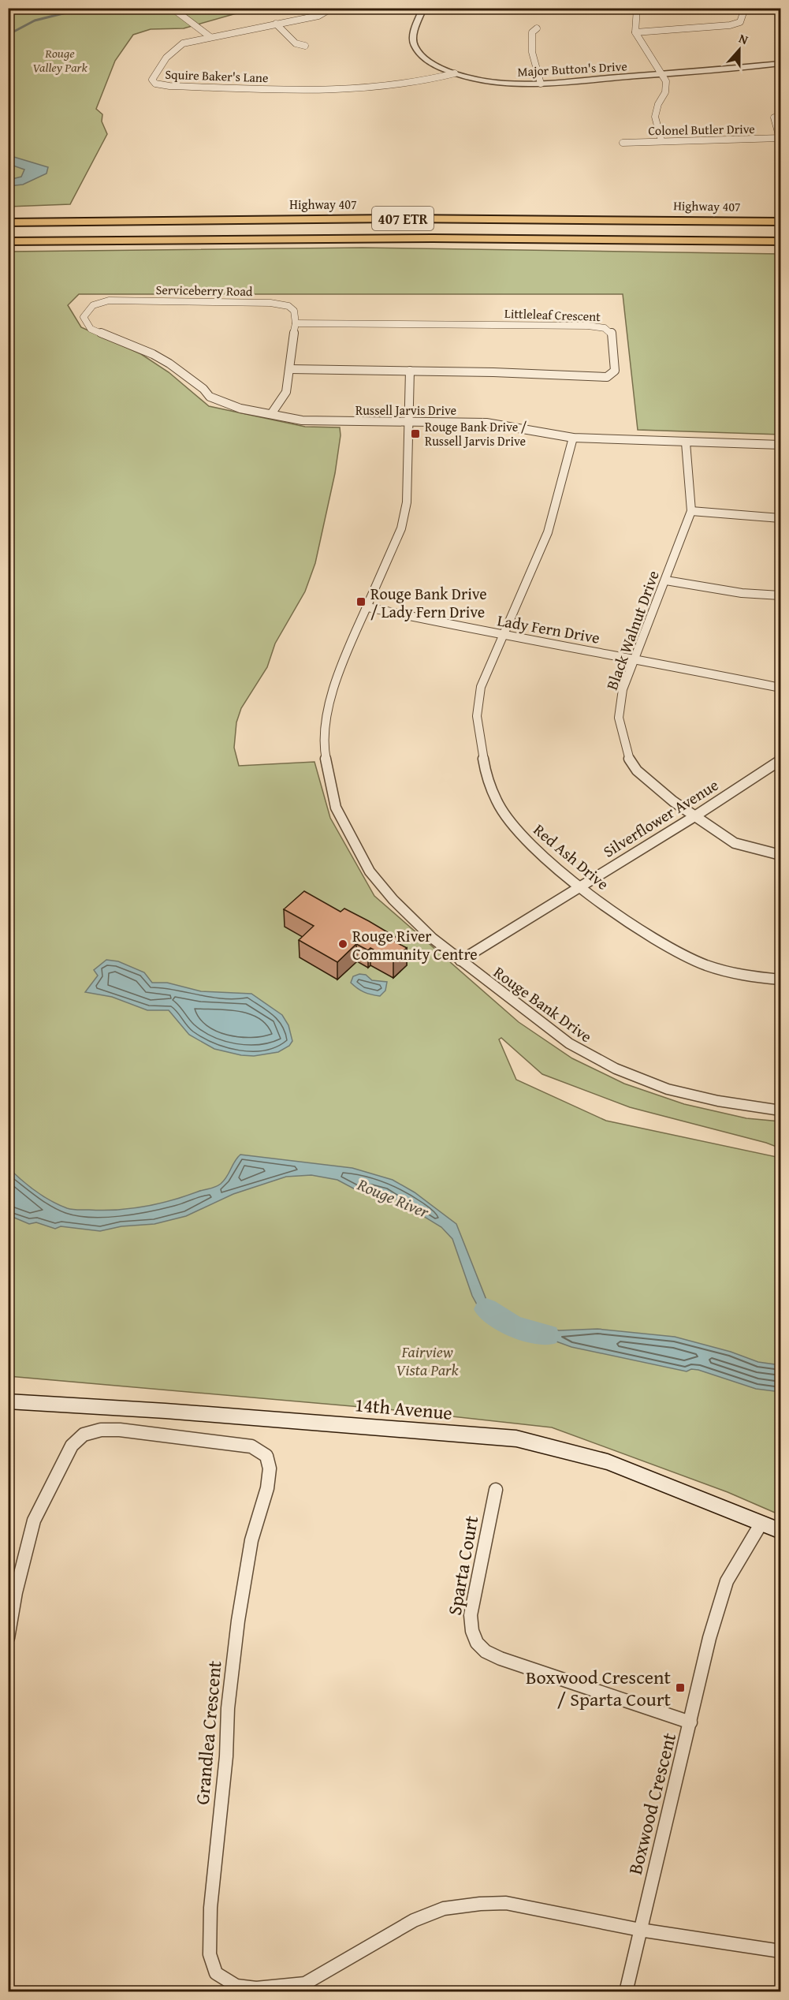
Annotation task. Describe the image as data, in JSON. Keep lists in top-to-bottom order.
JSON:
{
  "streets": {
    "highway": ["Highway 407", "407 ETR"],
    "main road": ["14th Avenue"],
    "street": [
      "Major Button's Drive",
      "Squire Baker's Lane",
      "Colonel Butler Drive",
      "Serviceberry Road",
      "Littleleaf Crescent",
      "Russell Jarvis Drive",
      "Lady Fern Drive",
      "Black Walnut Drive",
      "Silverflower Avenue",
      "Red Ash Drive",
      "Rouge Bank Drive",
      "Sparta Court",
      "Grandlea Crescent",
      "Boxwood Crescent"
    ]
  },
  "crossings": [
    ["Major Button's Drive", "Squire Baker's Lane"],
    ["Serviceberry Road", "Littleleaf Crescent"],
    ["Serviceberry Road", "Russell Jarvis Drive"],
    ["Littleleaf Crescent", "Rouge Bank Drive"],
    ["Russell Jarvis Drive", "Black Walnut Drive"],
    ["Russell Jarvis Drive", "Red Ash Drive"],
    ["Russell Jarvis Drive", "Rouge Bank Drive"],
    ["Lady Fern Drive", "Black Walnut Drive"],
    ["Lady Fern Drive", "Red Ash Drive"],
    ["Lady Fern Drive", "Rouge Bank Drive"],
    ["Black Walnut Drive", "Silverflower Avenue"],
    ["Silverflower Avenue", "Red Ash Drive"],
    ["Silverflower Avenue", "Rouge Bank Drive"],
    ["14th Avenue", "Boxwood Crescent"],
    ["Sparta Court", "Boxwood Crescent"],
    ["Grandlea Crescent", "Boxwood Crescent"]
  ],
  "water": ["Rouge River"],
  "parks": ["Rouge Valley Park", "Fairview Vista Park"],
  "places": {
    "transit": ["Rouge Bank Drive / Russell Jarvis Drive", "Rouge Bank Drive / Lady Fern Drive", "Boxwood Crescent / Sparta Court"],
    "other": ["Rouge River Community Centre"]
  },
  "north": "top"
}
